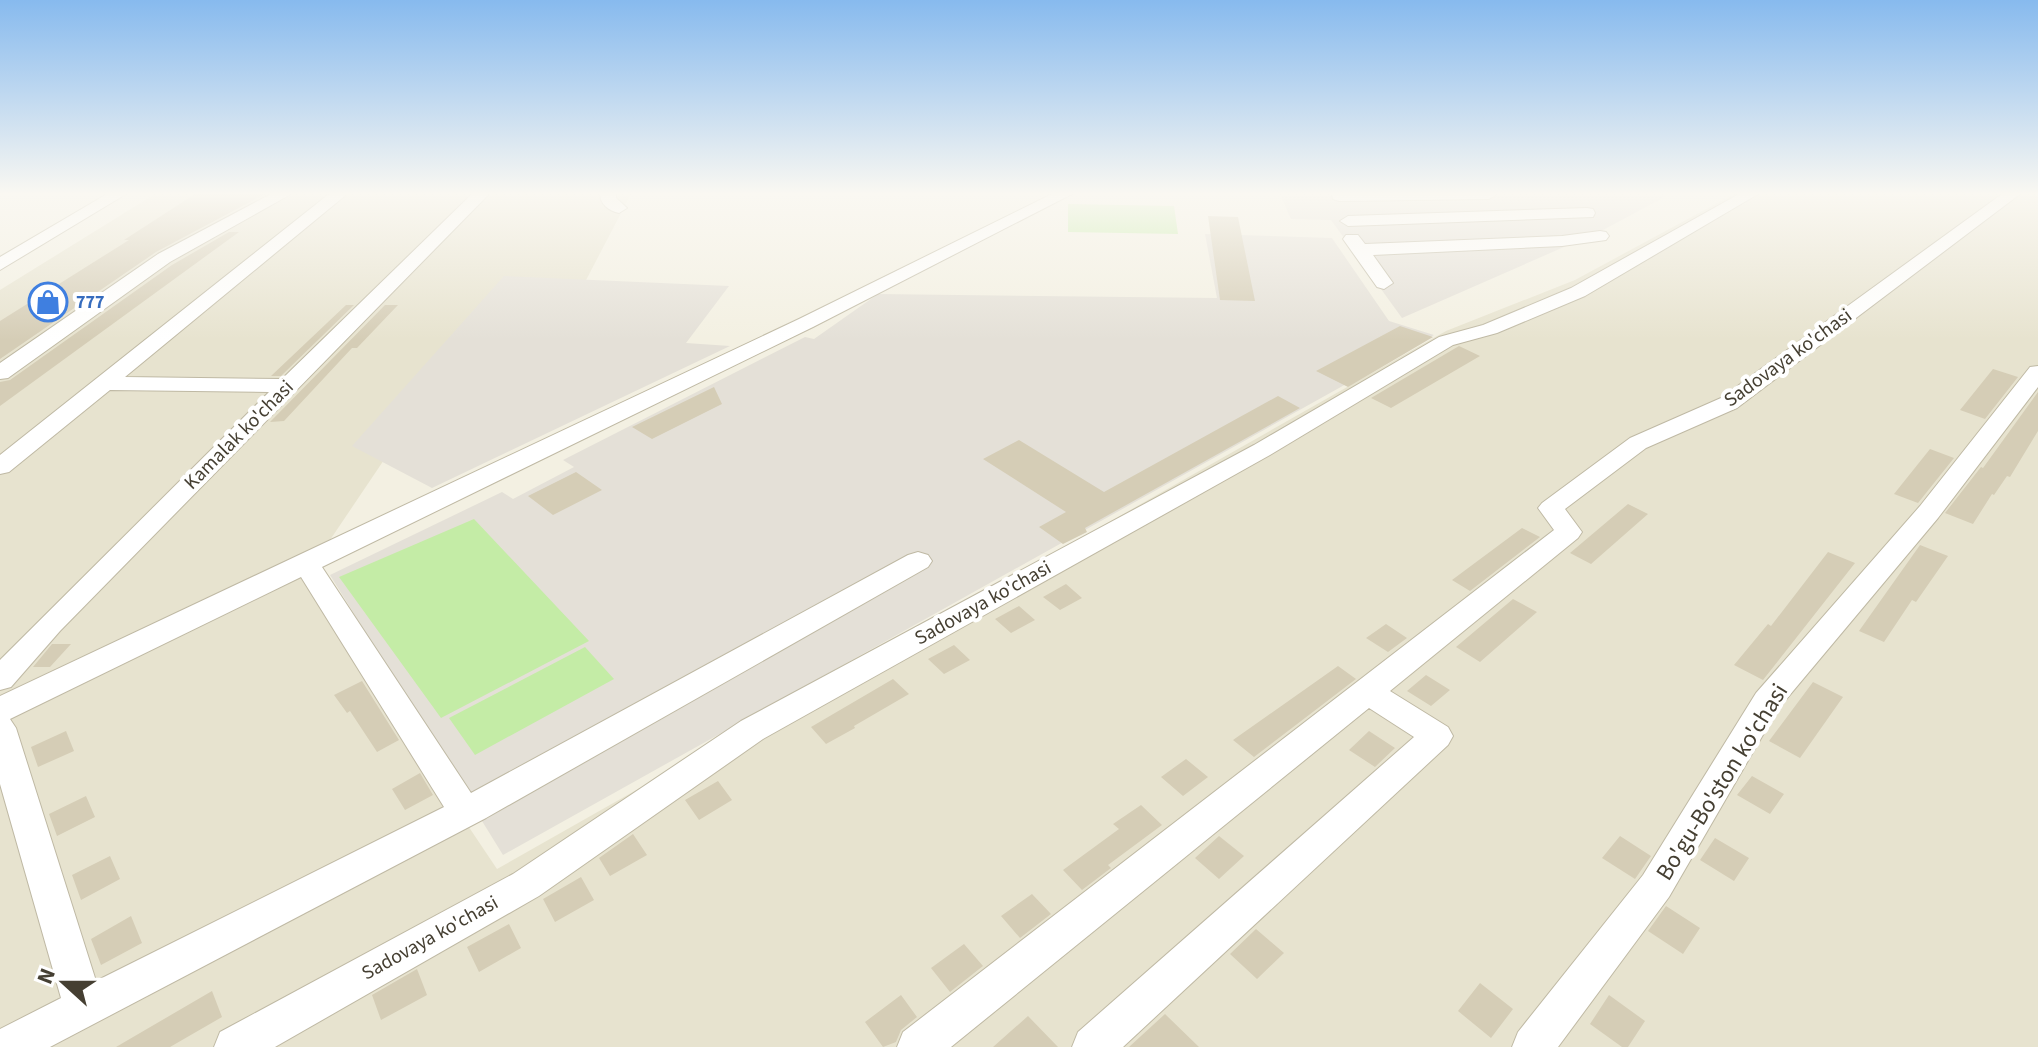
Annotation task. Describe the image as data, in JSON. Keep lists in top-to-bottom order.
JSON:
{
  "streets": {
    "street": ["Sadovaya ko'chasi", "Kamalak ko'chasi", "Bo'gu-Bo'ston ko'chasi"]
  },
  "places": {
    "shop": ["777"]
  },
  "north": "left"
}
